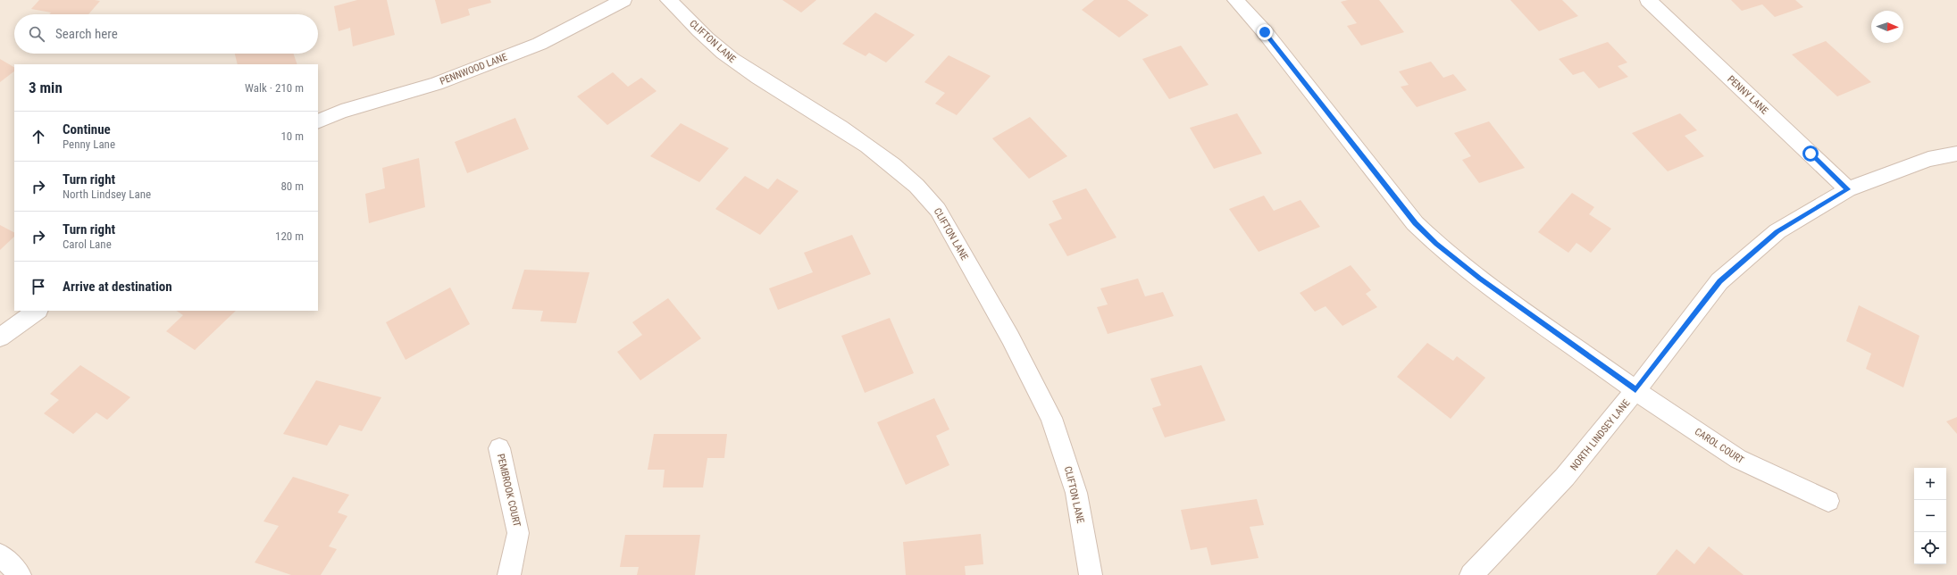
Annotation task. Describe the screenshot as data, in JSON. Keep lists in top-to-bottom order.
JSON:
{
  "streets": {
    "street": [
      "CLIFTON LANE",
      "PENNWOOD LANE",
      "PENNY LANE",
      "NORTH LINDSEY LANE",
      "CAROL COURT",
      "PEMBROOK COURT"
    ]
  },
  "crossings": [
    ["PENNY LANE", "NORTH LINDSEY LANE"],
    ["NORTH LINDSEY LANE", "CAROL COURT"]
  ],
  "north": "right",
  "page": {
    "search": "Search here",
    "heading": ["3 min", "Walk · 210 m"],
    "list": [
      ["Continue", "Penny Lane", "10 m"],
      ["Turn right", "North Lindsey Lane", "80 m"],
      ["Turn right", "Carol Lane", "120 m"],
      "Arrive at destination"
    ],
    "map_buttons": ["+", "−"]
  }
}
